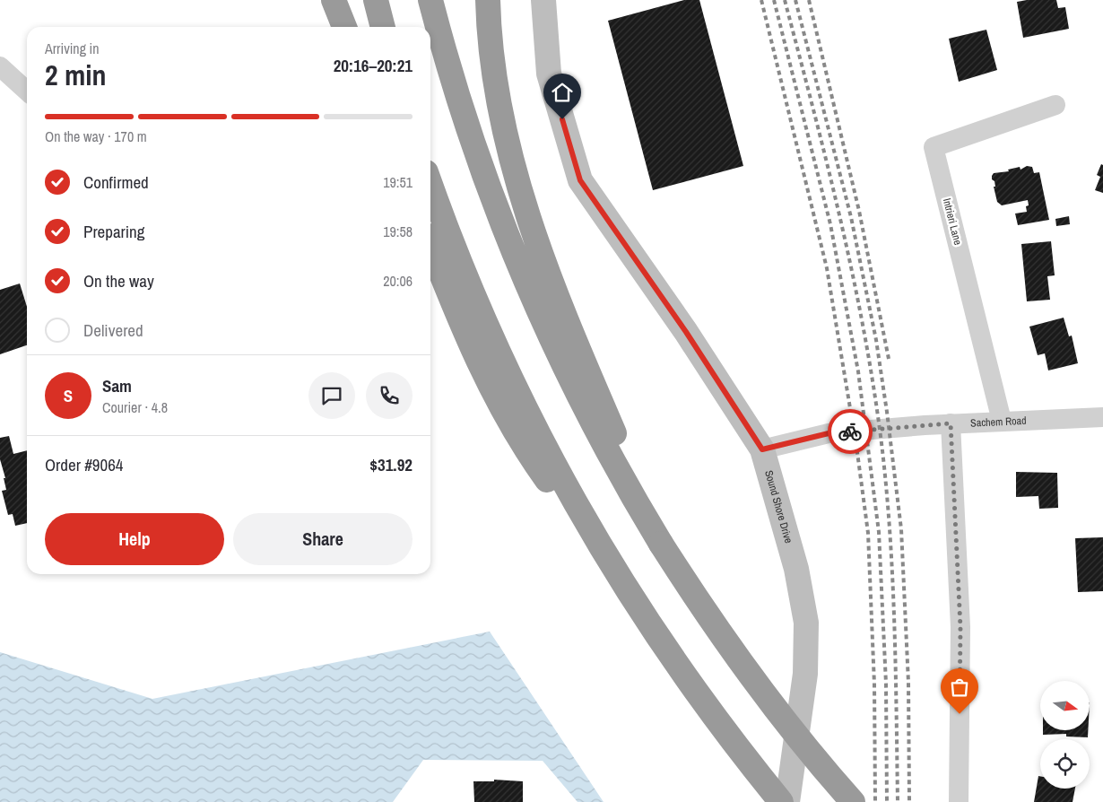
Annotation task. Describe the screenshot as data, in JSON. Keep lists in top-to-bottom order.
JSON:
{
  "streets": {
    "main road": ["Sound Shore Drive"],
    "street": ["Intrieri Lane", "Sachem Road"]
  },
  "crossings": [
    ["Intrieri Lane", "Sachem Road"],
    ["Sachem Road", "Sound Shore Drive"]
  ],
  "north": "right",
  "page": {
    "heading": ["2 min", "Arriving in", "20:16–20:21"],
    "panel": [
      "Sam",
      "Courier · 4.8",
      "Order #9064",
      "$31.92"
    ],
    "bar": "On the way · 170 m",
    "list": [
      ["Confirmed", "19:51"],
      ["Preparing", "19:58"],
      ["On the way", "20:06"],
      "Delivered"
    ],
    "round": "S",
    "buttons": ["Help", "Share"]
  }
}
